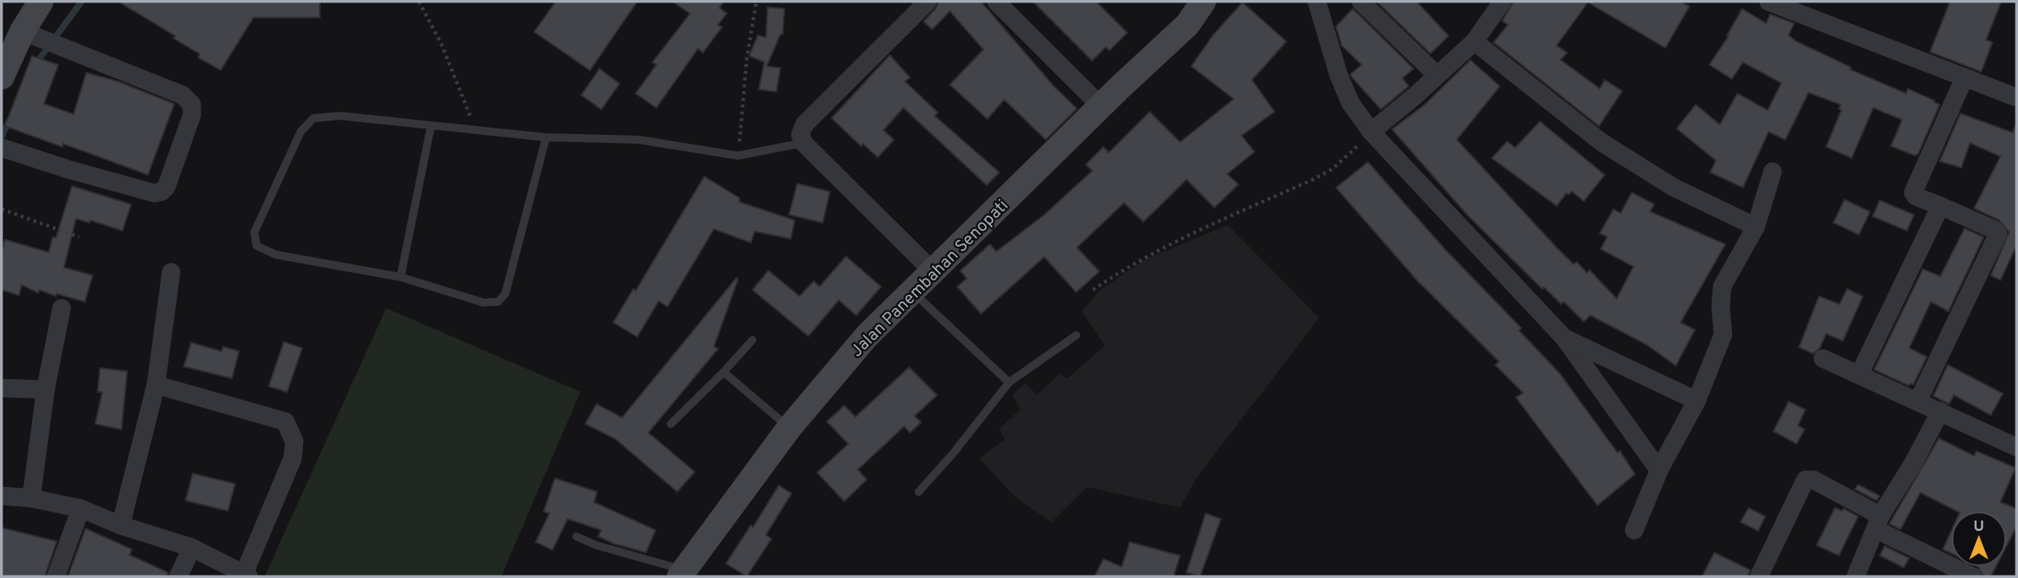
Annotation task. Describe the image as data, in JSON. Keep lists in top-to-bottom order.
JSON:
{
  "streets": {
    "main road": ["Jalan Panembahan Senopati"]
  },
  "north": "top"
}
